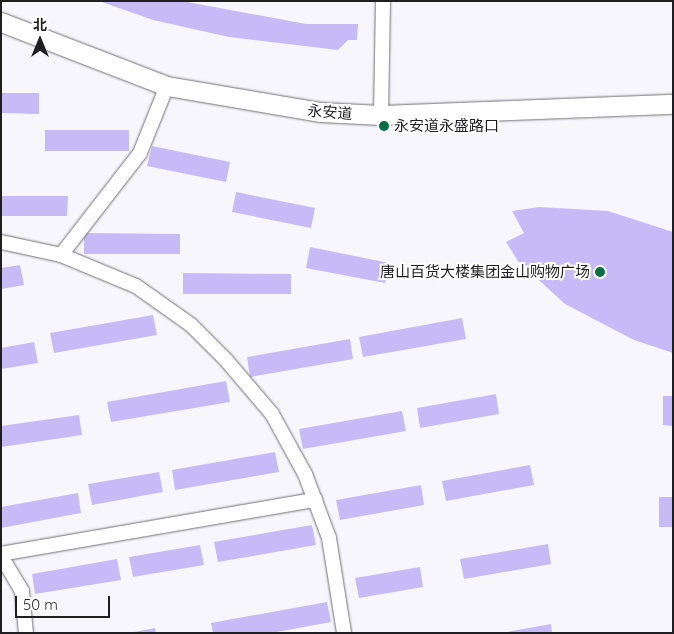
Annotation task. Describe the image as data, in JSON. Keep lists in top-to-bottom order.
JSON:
{
  "streets": {
    "main road": ["永安道"]
  },
  "places": ["永安道永盛路口", "唐山百货大楼集团金山购物广场"],
  "scale_bar": "50 m",
  "north": "top"
}
